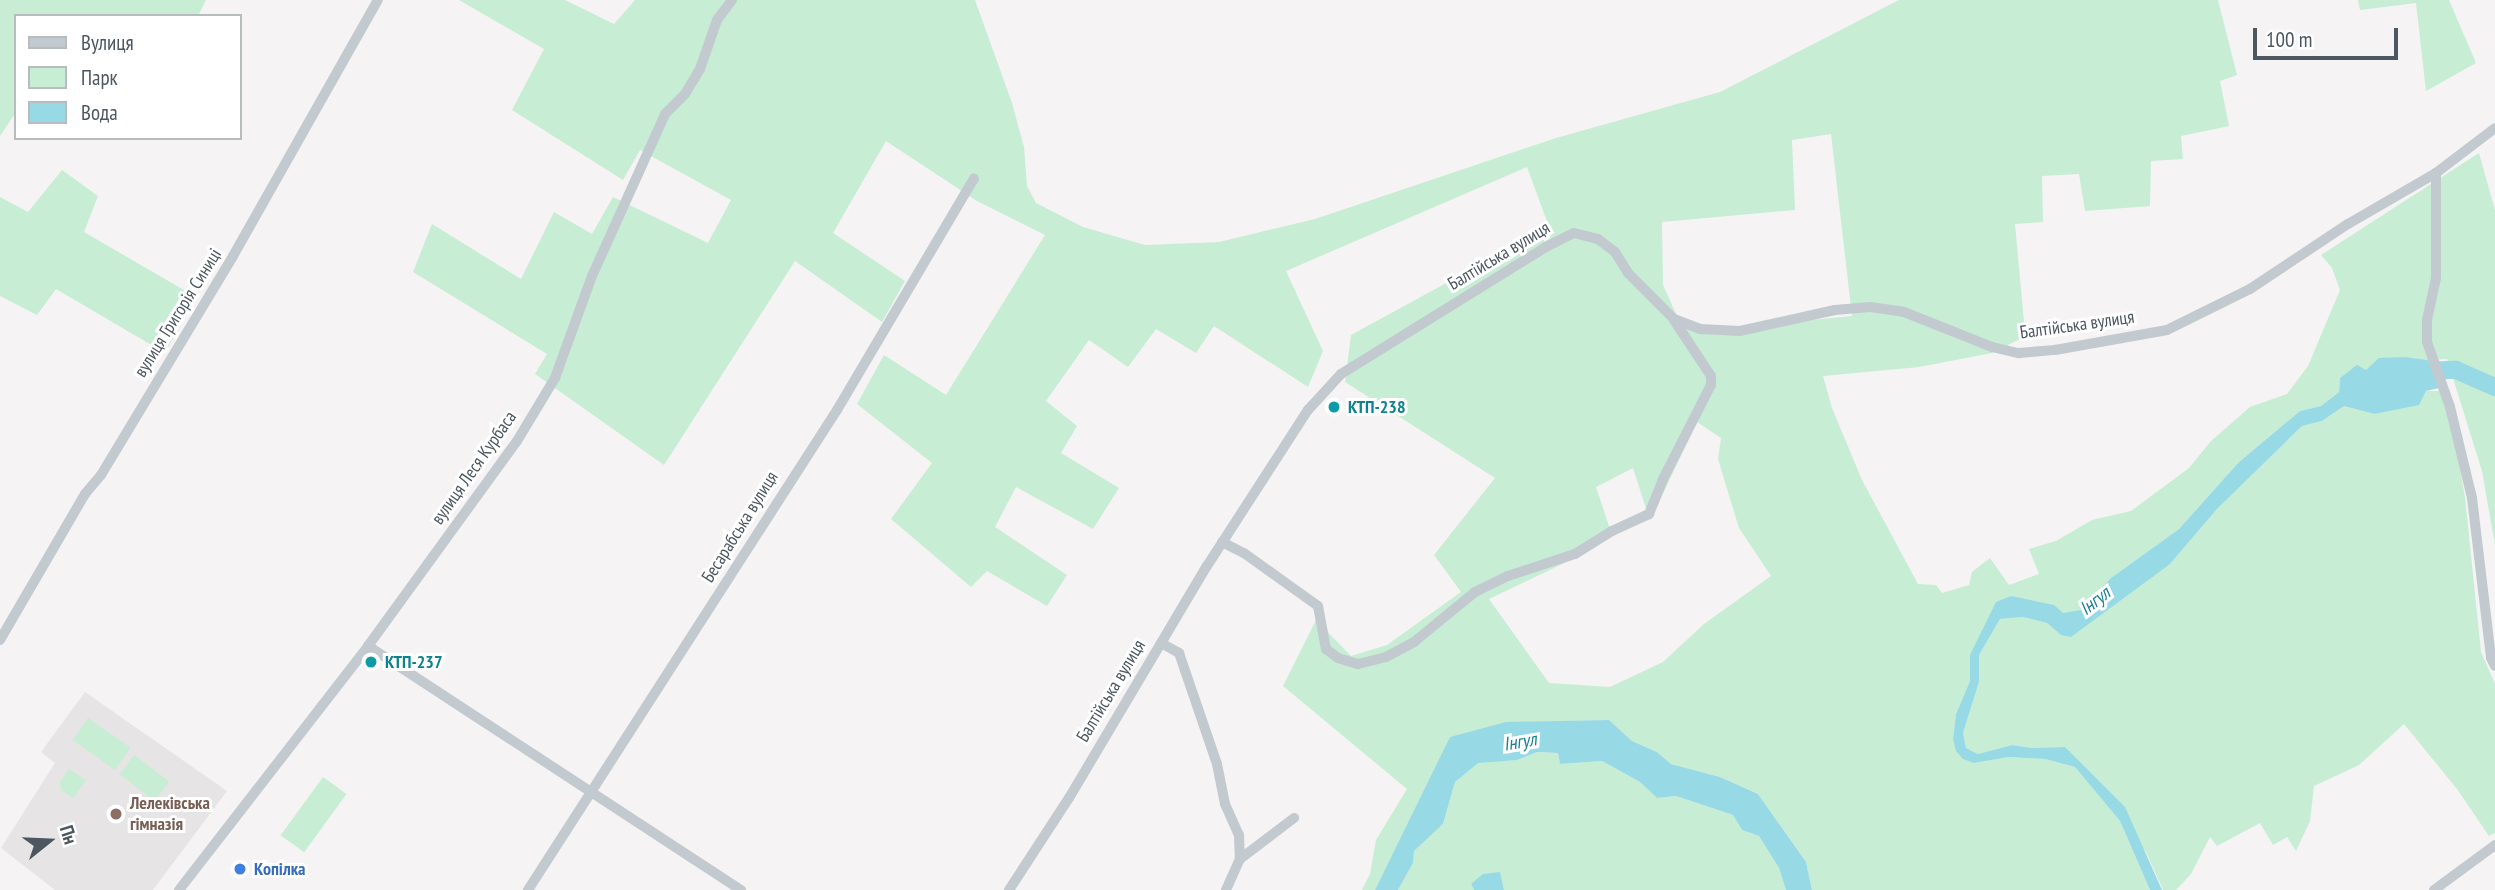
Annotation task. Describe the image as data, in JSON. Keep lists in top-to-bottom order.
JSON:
{
  "streets": {
    "street": [
      "Балтійська вулиця",
      "вулиця Григорія Синиці",
      "вулиця Леся Курбаса",
      "Бесарабська вулиця"
    ]
  },
  "water": ["Інгул"],
  "places": [
    "КТП-238",
    "КТП-237",
    "Лелеківська гімназія",
    "Копілка"
  ],
  "legend": ["Вулиця", "Парк", "Вода"],
  "scale_bar": "100 m",
  "north": "right"
}
